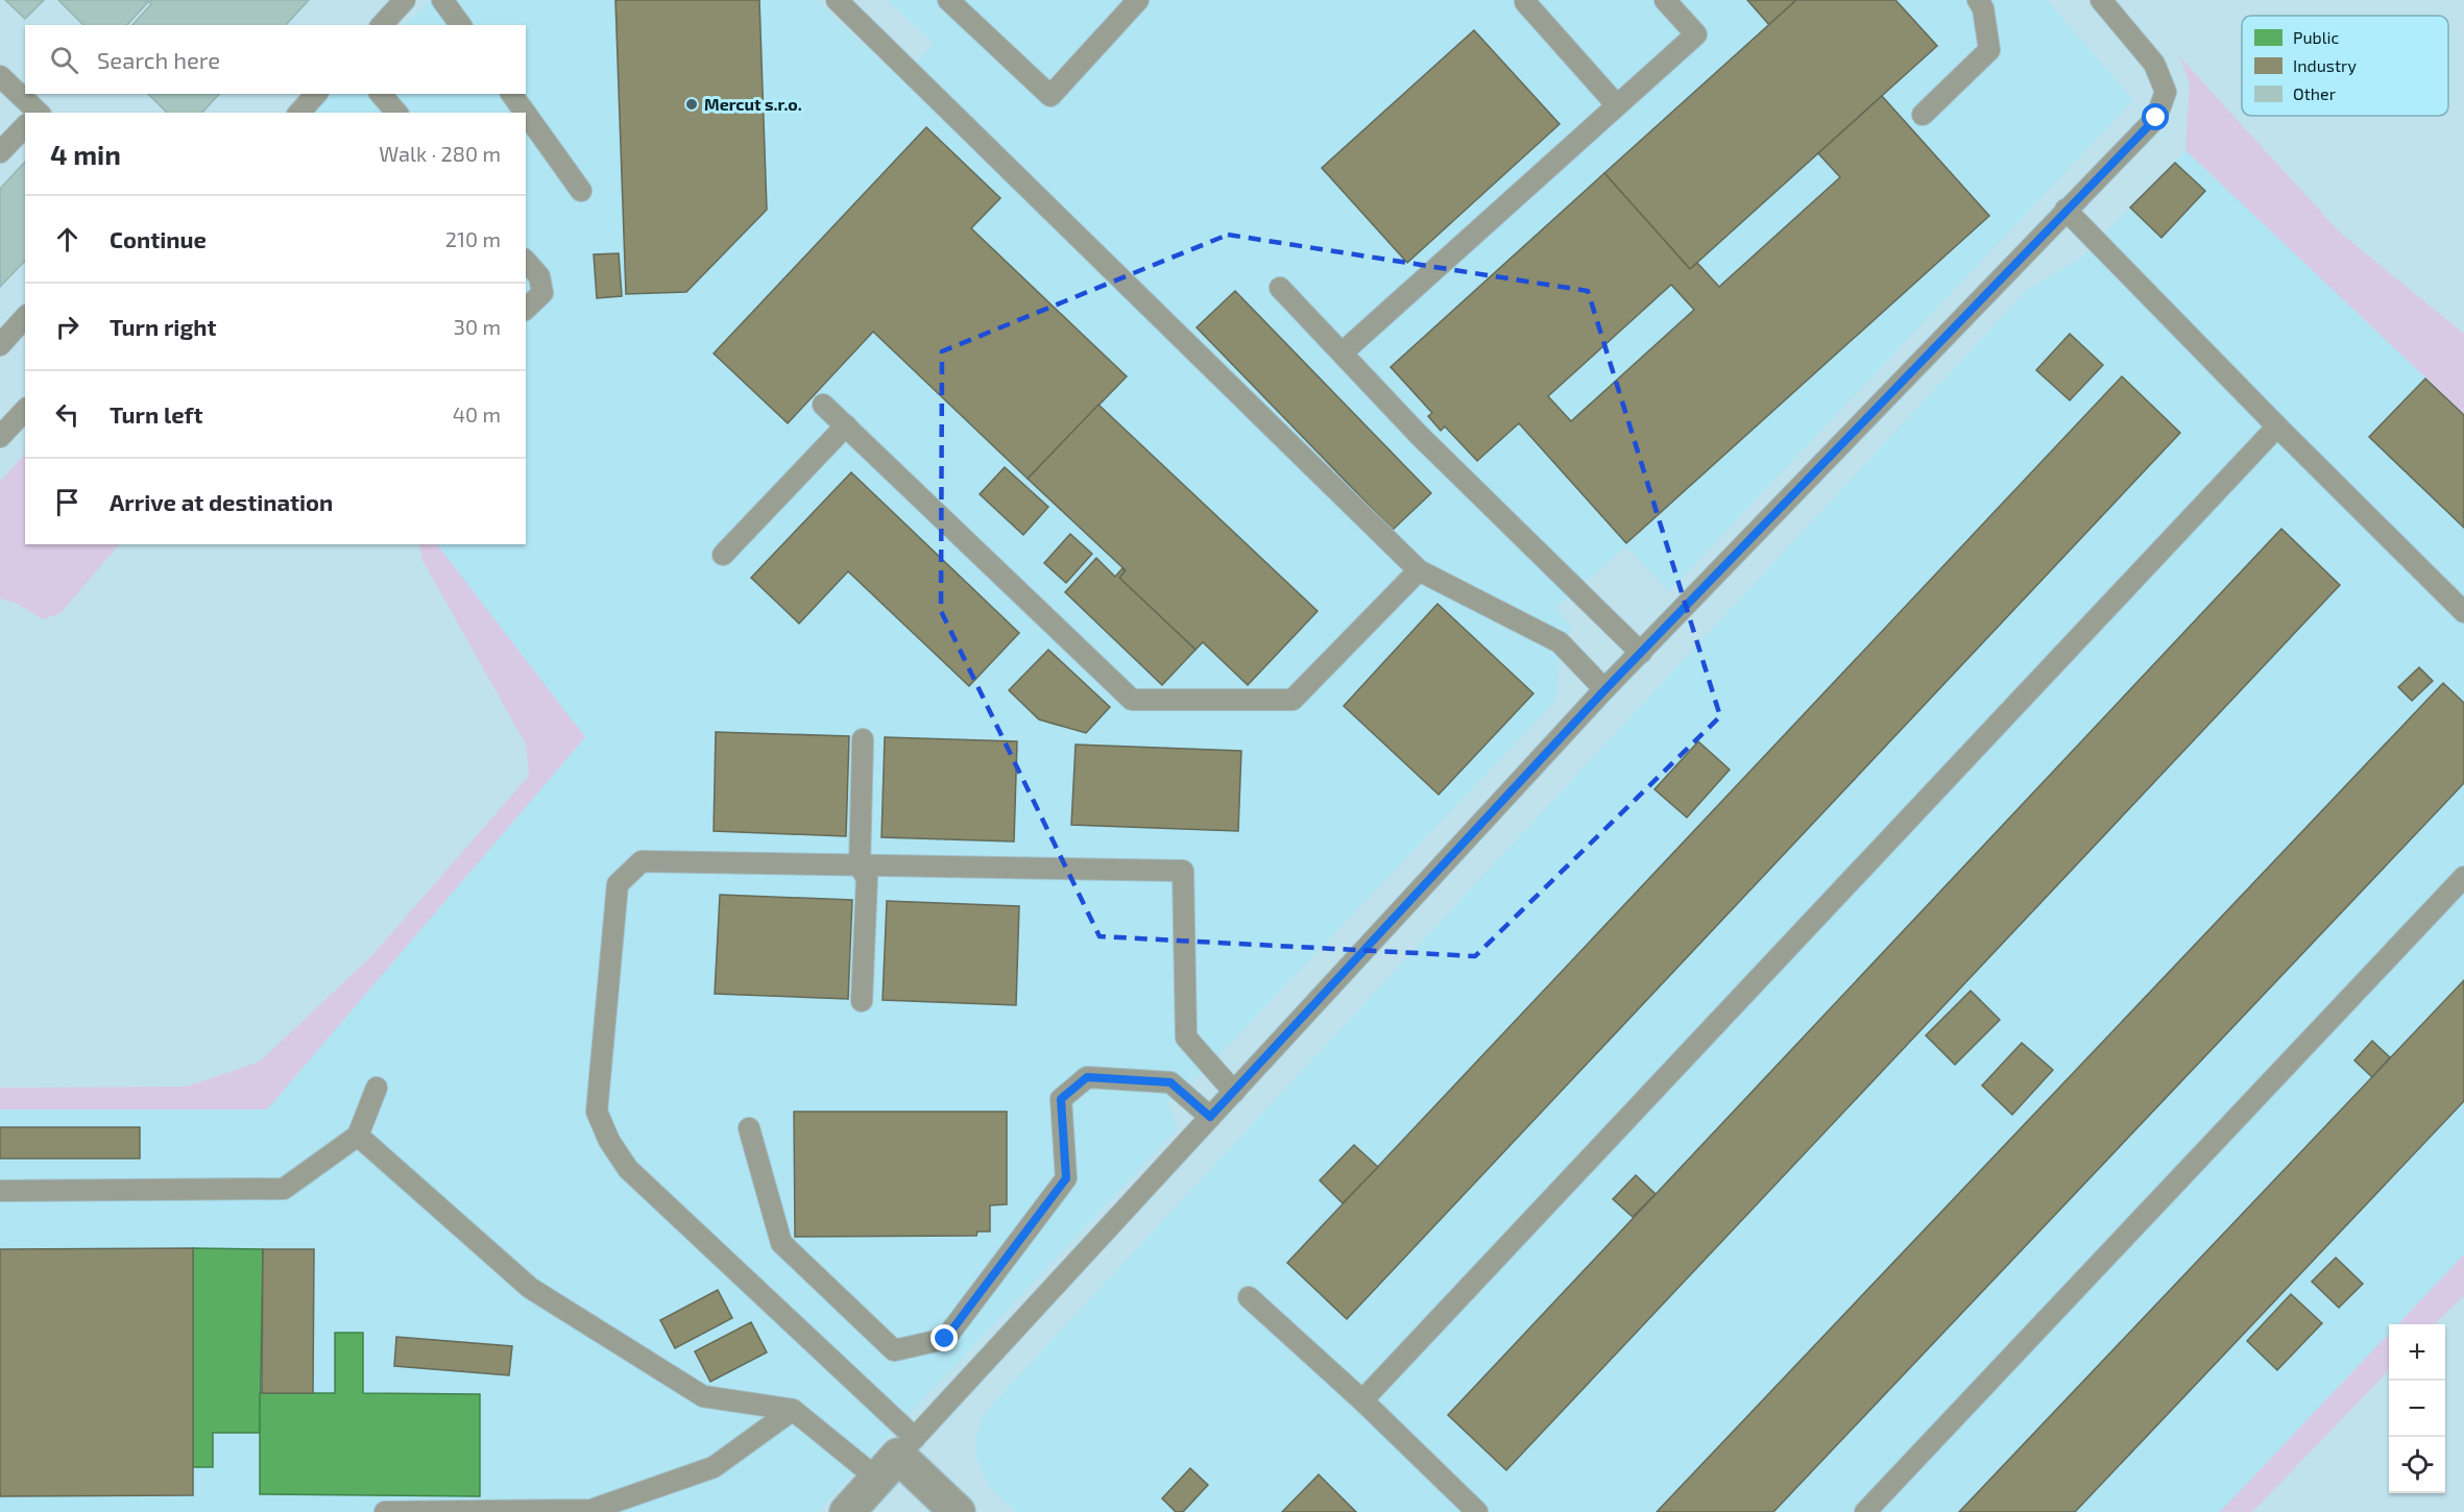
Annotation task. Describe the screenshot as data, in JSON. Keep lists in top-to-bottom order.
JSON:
{
  "places": ["Mercut s.r.o."],
  "legend": ["Public", "Industry", "Other"],
  "page": {
    "search": "Search here",
    "heading": ["4 min", "Walk · 280 m"],
    "list": [
      ["Continue", "210 m"],
      ["Turn right", "30 m"],
      ["Turn left", "40 m"],
      "Arrive at destination"
    ],
    "map_buttons": ["+", "−"]
  }
}
